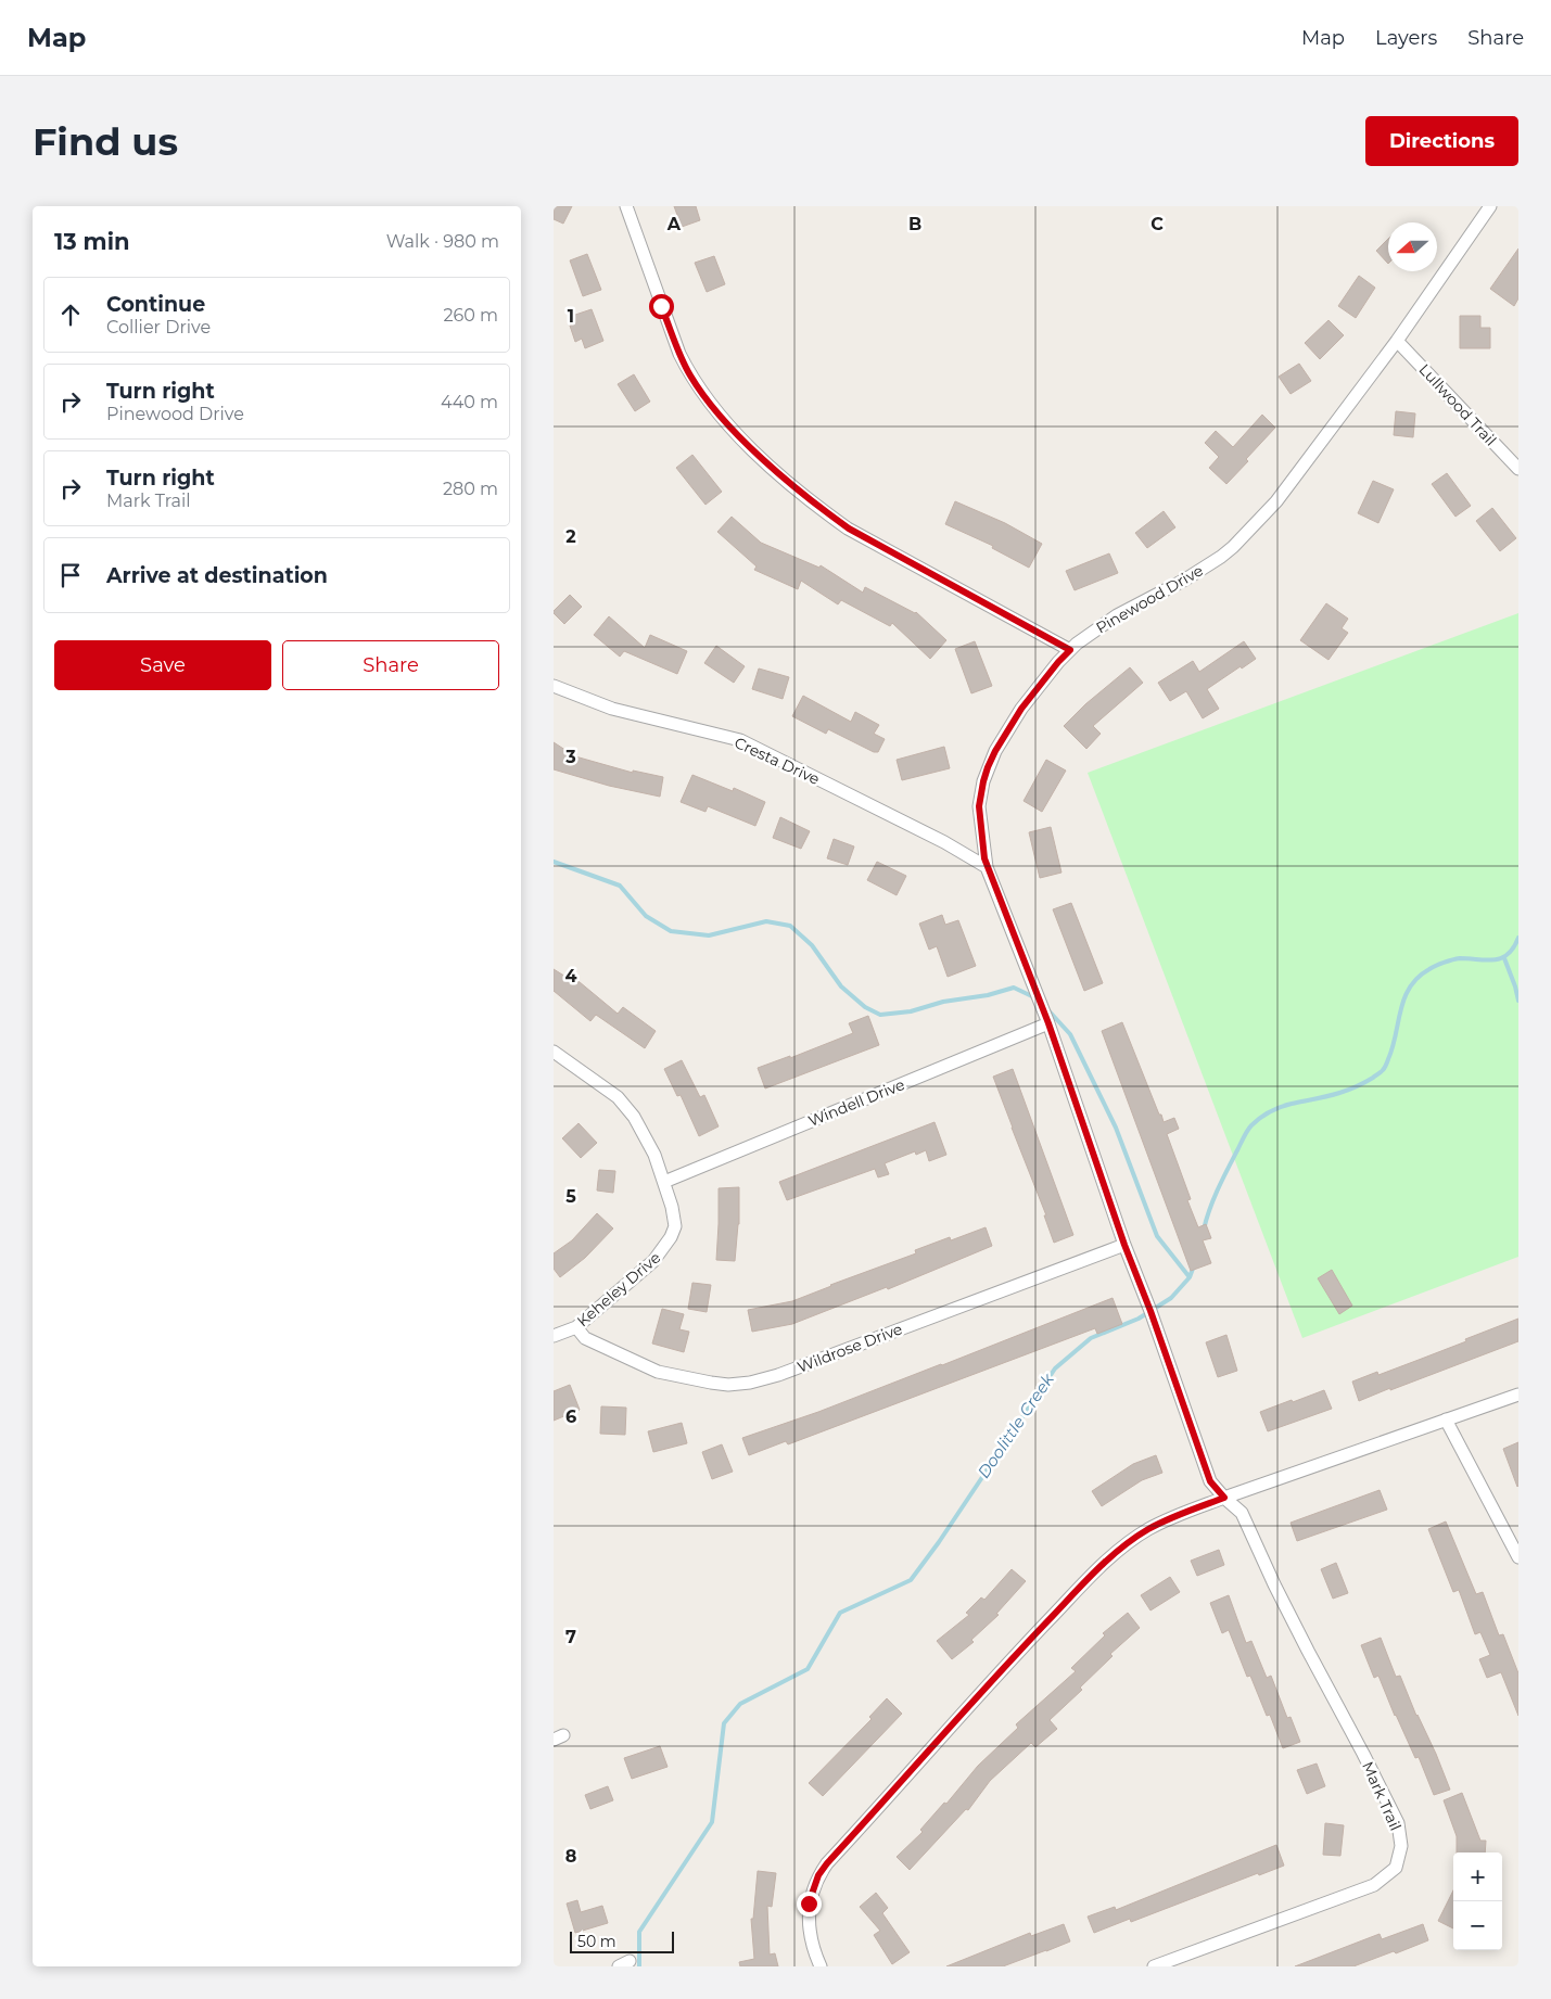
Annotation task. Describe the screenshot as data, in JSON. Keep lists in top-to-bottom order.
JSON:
{
  "streets": {
    "street": [
      "Lullwood Trail",
      "Pinewood Drive",
      "Cresta Drive",
      "Windell Drive",
      "Keheley Drive",
      "Wildrose Drive",
      "Mark Trail"
    ]
  },
  "crossings": [
    ["Lullwood Trail", "Pinewood Drive"],
    ["Pinewood Drive", "Cresta Drive"],
    ["Pinewood Drive", "Windell Drive"],
    ["Pinewood Drive", "Wildrose Drive"],
    ["Pinewood Drive", "Mark Trail"],
    ["Windell Drive", "Keheley Drive"],
    ["Keheley Drive", "Wildrose Drive"]
  ],
  "water": ["Doolittle Creek"],
  "scale_bar": "50 m",
  "north": "left",
  "page": {
    "header": "Map",
    "nav": ["Map", "Layers", "Share"],
    "buttons": [
      "Directions",
      ["Save", "Share"]
    ],
    "title": "Find us",
    "heading": ["13 min", "Walk · 980 m"],
    "list": [
      ["Continue", "Collier Drive", "260 m"],
      ["Turn right", "Pinewood Drive", "440 m"],
      ["Turn right", "Mark Trail", "280 m"],
      "Arrive at destination"
    ],
    "map_buttons": ["+", "−"],
    "scale": "50 m"
  },
  "grid": {
    "columns": ["A", "B", "C"],
    "rows": [
      "1",
      "2",
      "3",
      "4",
      "5",
      "6",
      "7",
      "8"
    ]
  }
}
